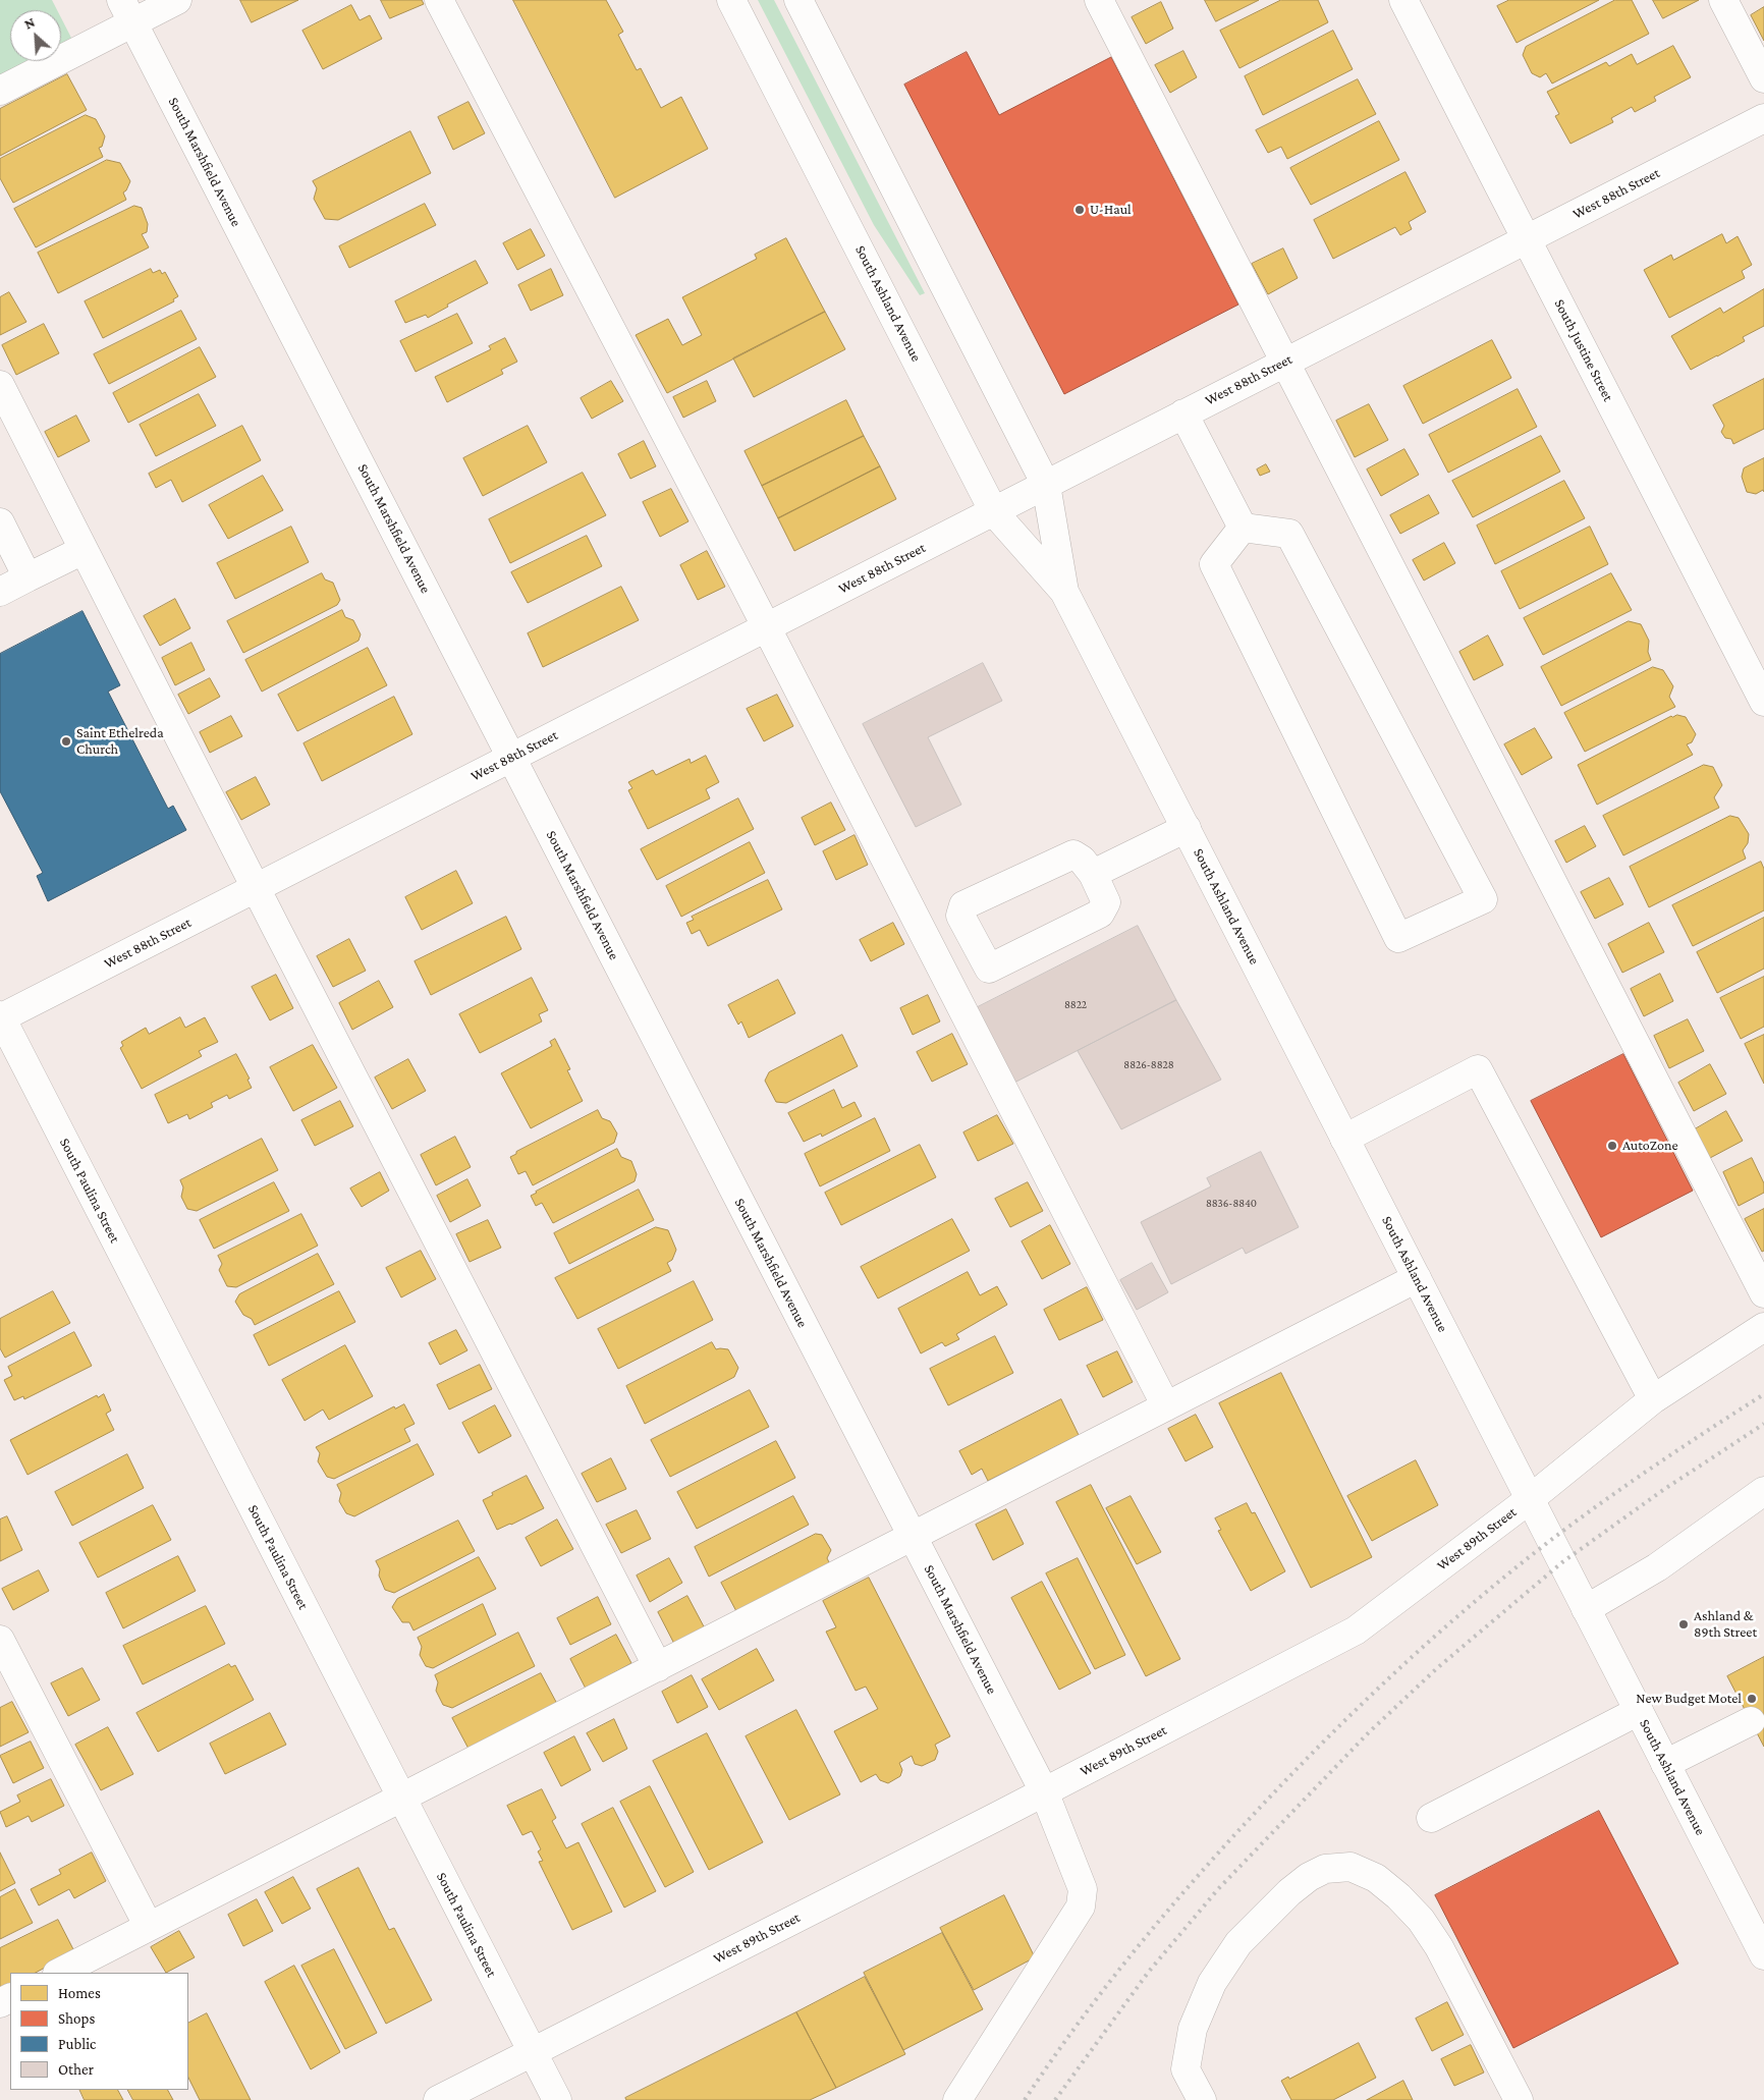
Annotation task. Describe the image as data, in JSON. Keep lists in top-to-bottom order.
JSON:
{
  "streets": {
    "street": [
      "South Marshfield Avenue",
      "West 88th Street",
      "South Ashland Avenue",
      "South Justine Street",
      "South Paulina Street",
      "West 89th Street"
    ]
  },
  "crossings": [
    ["South Marshfield Avenue", "West 88th Street"],
    ["South Marshfield Avenue", "West 89th Street"],
    ["West 88th Street", "South Ashland Avenue"],
    ["West 88th Street", "South Justine Street"],
    ["West 88th Street", "South Paulina Street"],
    ["South Ashland Avenue", "West 89th Street"],
    ["South Paulina Street", "West 89th Street"]
  ],
  "places": [
    "U-Haul",
    "Saint Ethelreda Church",
    "AutoZone",
    "Ashland & 89th Street",
    "New Budget Motel"
  ],
  "house_numbers": ["8822", "8826-8828", "8836-8840"],
  "legend": [
    "Homes",
    "Shops",
    "Public",
    "Other"
  ],
  "north": "top left"
}
